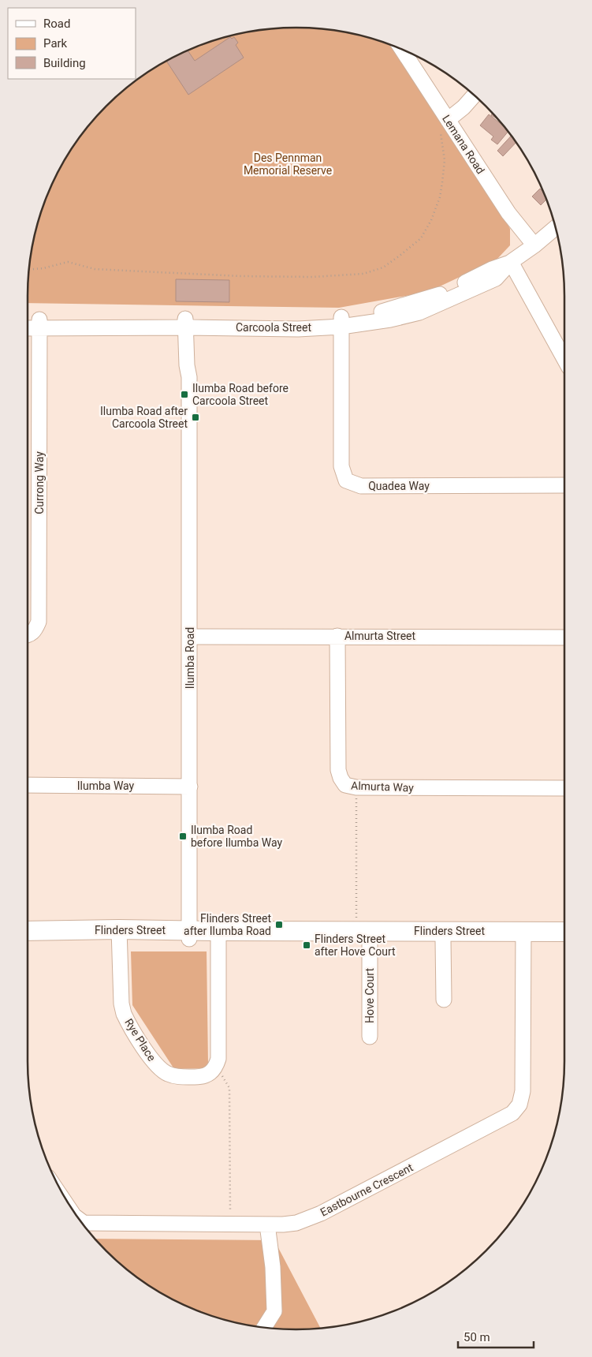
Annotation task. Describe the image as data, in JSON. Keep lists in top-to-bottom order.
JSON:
{
  "streets": {
    "main road": ["Flinders Street"],
    "street": [
      "Lemana Road",
      "Carcoola Street",
      "Currong Way",
      "Quadea Way",
      "Almurta Street",
      "Ilumba Road",
      "Ilumba Way",
      "Almurta Way",
      "Hove Court",
      "Rye Place",
      "Eastbourne Crescent"
    ]
  },
  "crossings": [
    ["Lemana Road", "Carcoola Street"],
    ["Carcoola Street", "Currong Way"],
    ["Carcoola Street", "Quadea Way"],
    ["Carcoola Street", "Ilumba Road"],
    ["Almurta Street", "Ilumba Road"],
    ["Almurta Street", "Almurta Way"],
    ["Ilumba Road", "Ilumba Way"],
    ["Ilumba Road", "Flinders Street"],
    ["Flinders Street", "Hove Court"],
    ["Flinders Street", "Rye Place"],
    ["Flinders Street", "Eastbourne Crescent"]
  ],
  "parks": ["Des Pennman Memorial Reserve"],
  "places": {
    "transit": [
      "Ilumba Road before Carcoola Street",
      "Ilumba Road after Carcoola Street",
      "Ilumba Road before Ilumba Way",
      "Flinders Street after Ilumba Road",
      "Flinders Street after Hove Court"
    ]
  },
  "legend": ["Road", "Park", "Building"],
  "scale_bar": "50 m"
}
